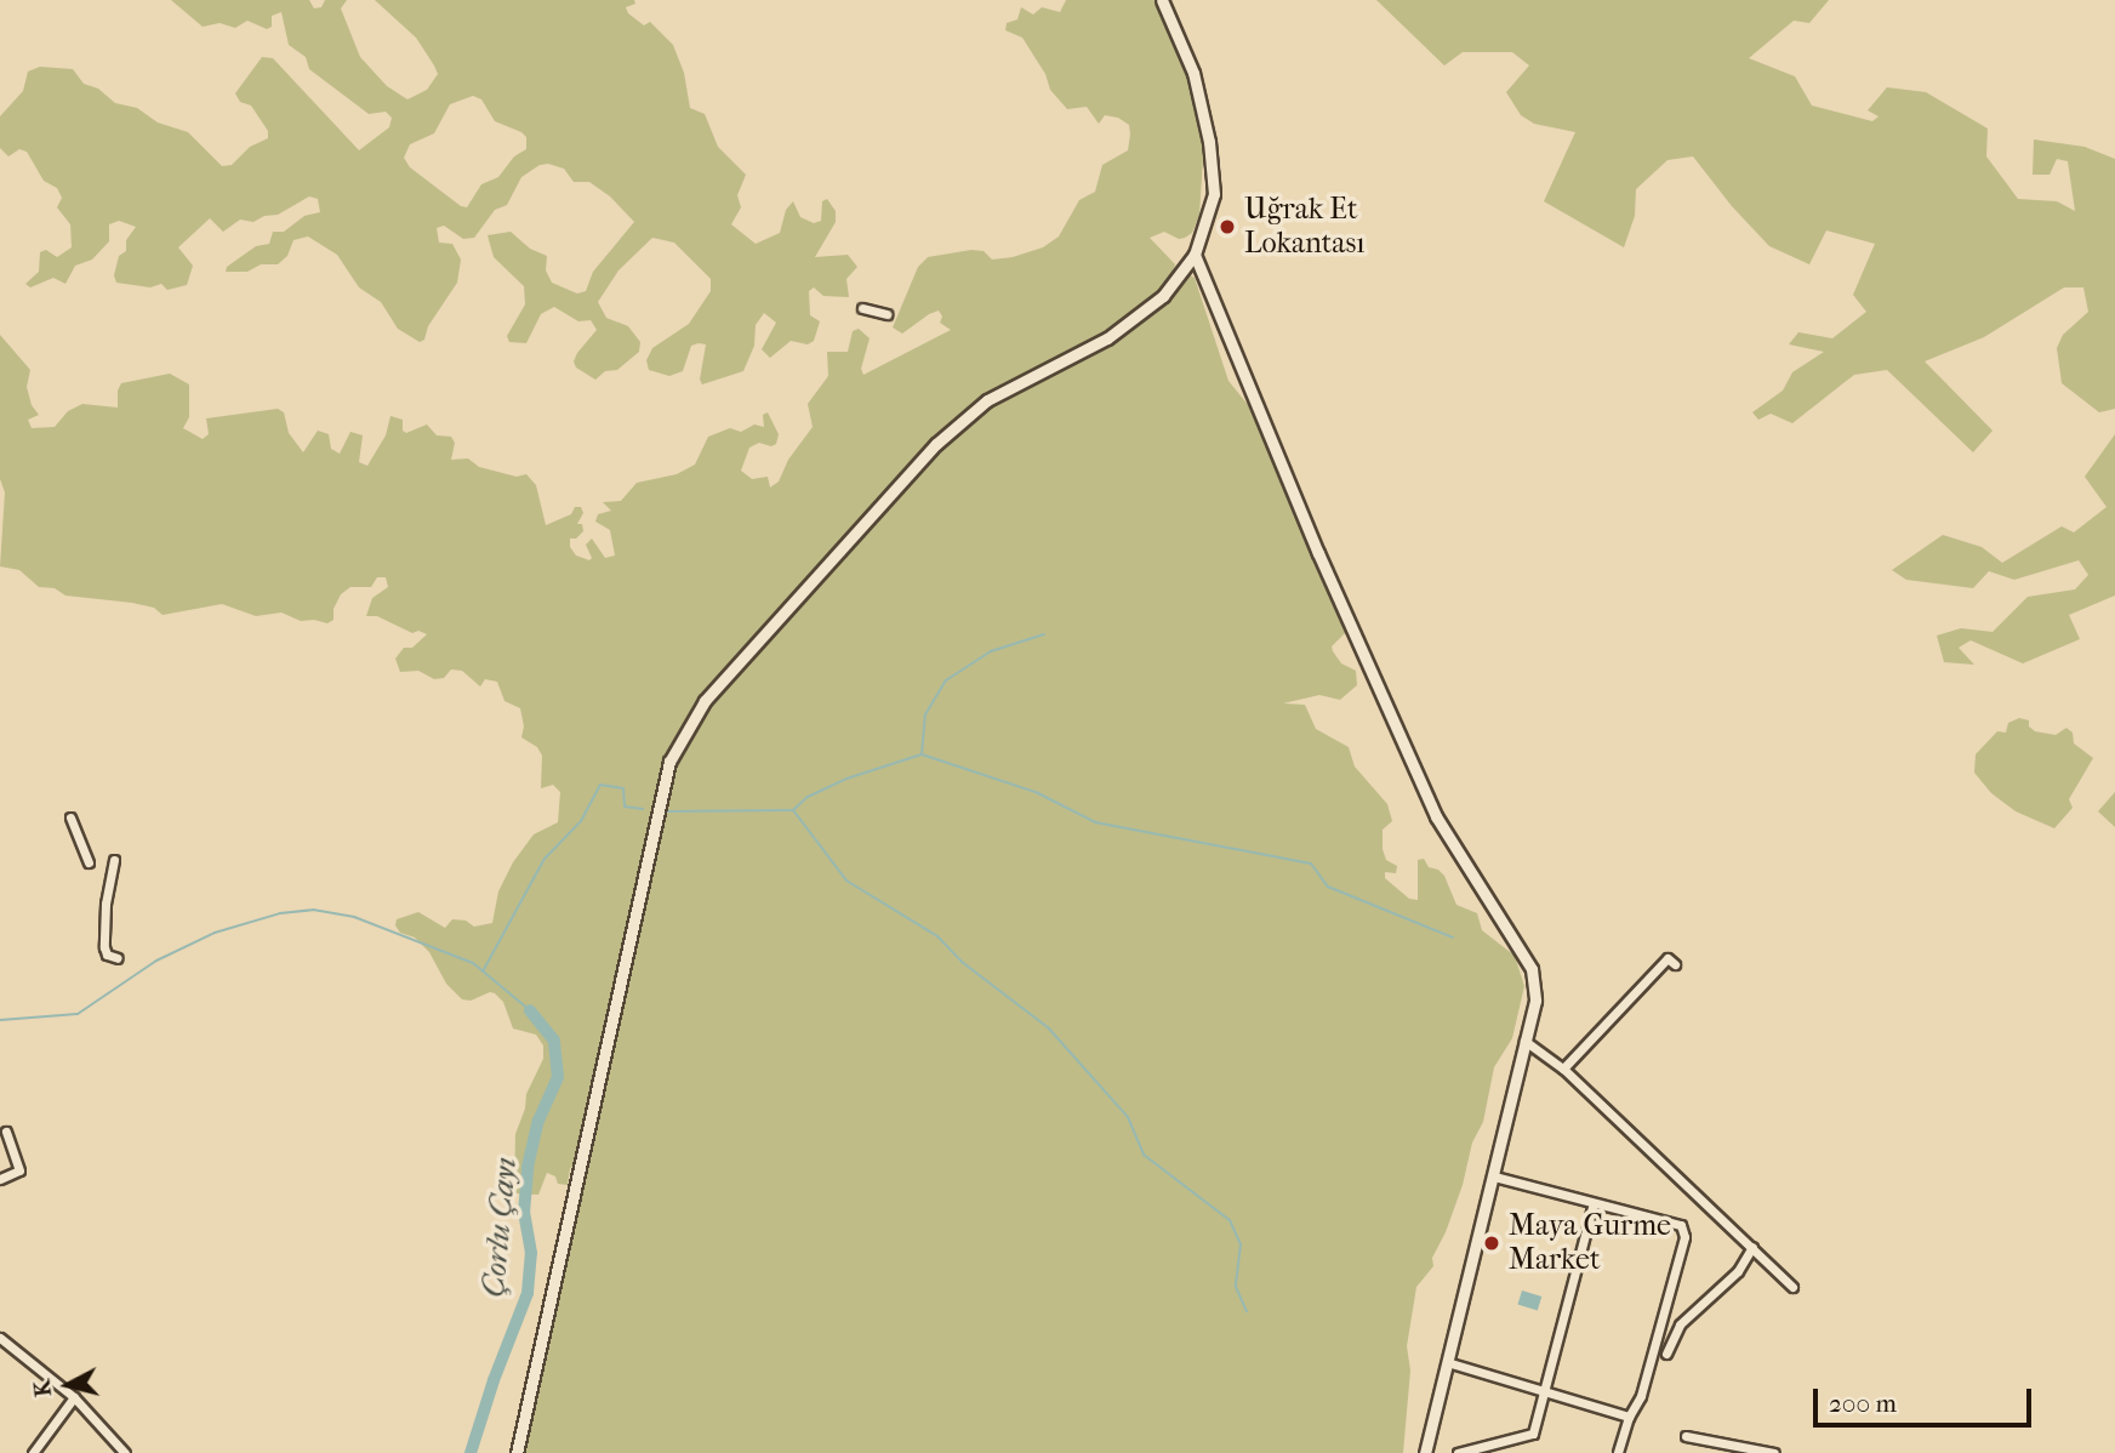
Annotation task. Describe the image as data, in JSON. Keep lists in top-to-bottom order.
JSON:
{
  "water": ["Çorlu Çayı"],
  "places": ["Uğrak Et Lokantası", "Maya Gurme Market"],
  "scale_bar": "200 m",
  "north": "left"
}
